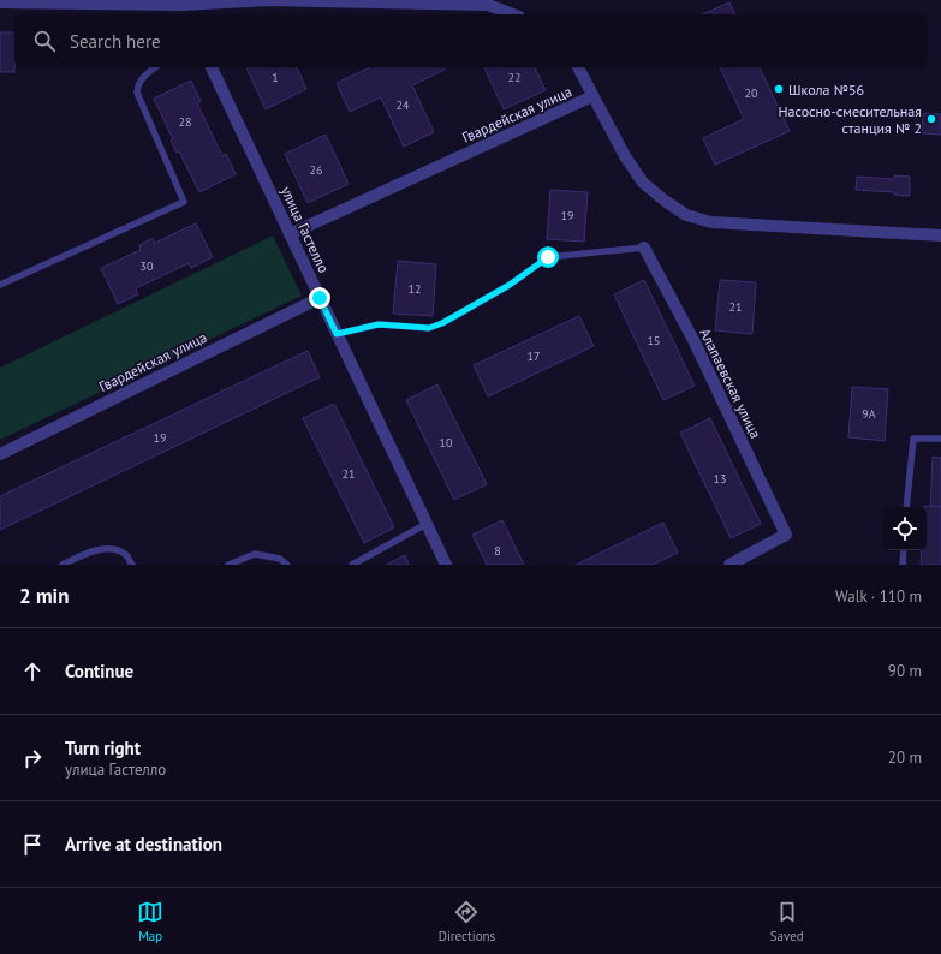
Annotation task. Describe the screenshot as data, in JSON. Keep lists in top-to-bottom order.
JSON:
{
  "streets": {
    "street": ["Гвардейская улица", "улица Гастелло", "Алапаевская улица"]
  },
  "crossings": [
    ["Гвардейская улица", "улица Гастелло"]
  ],
  "places": ["Школа №56", "Насосно-смесительная станция № 2"],
  "house_numbers": [
    "1",
    "22",
    "20",
    "24",
    "28",
    "26",
    "19",
    "30",
    "12",
    "21",
    "15",
    "17",
    "9А",
    "19",
    "10",
    "21",
    "13",
    "8"
  ],
  "page": {
    "search": "Search here",
    "heading": ["2 min", "Walk · 110 m"],
    "list": [
      ["Continue", "90 m"],
      ["Turn right", "улица Гастелло", "20 m"],
      "Arrive at destination"
    ],
    "nav": ["Map", "Directions", "Saved"]
  }
}
